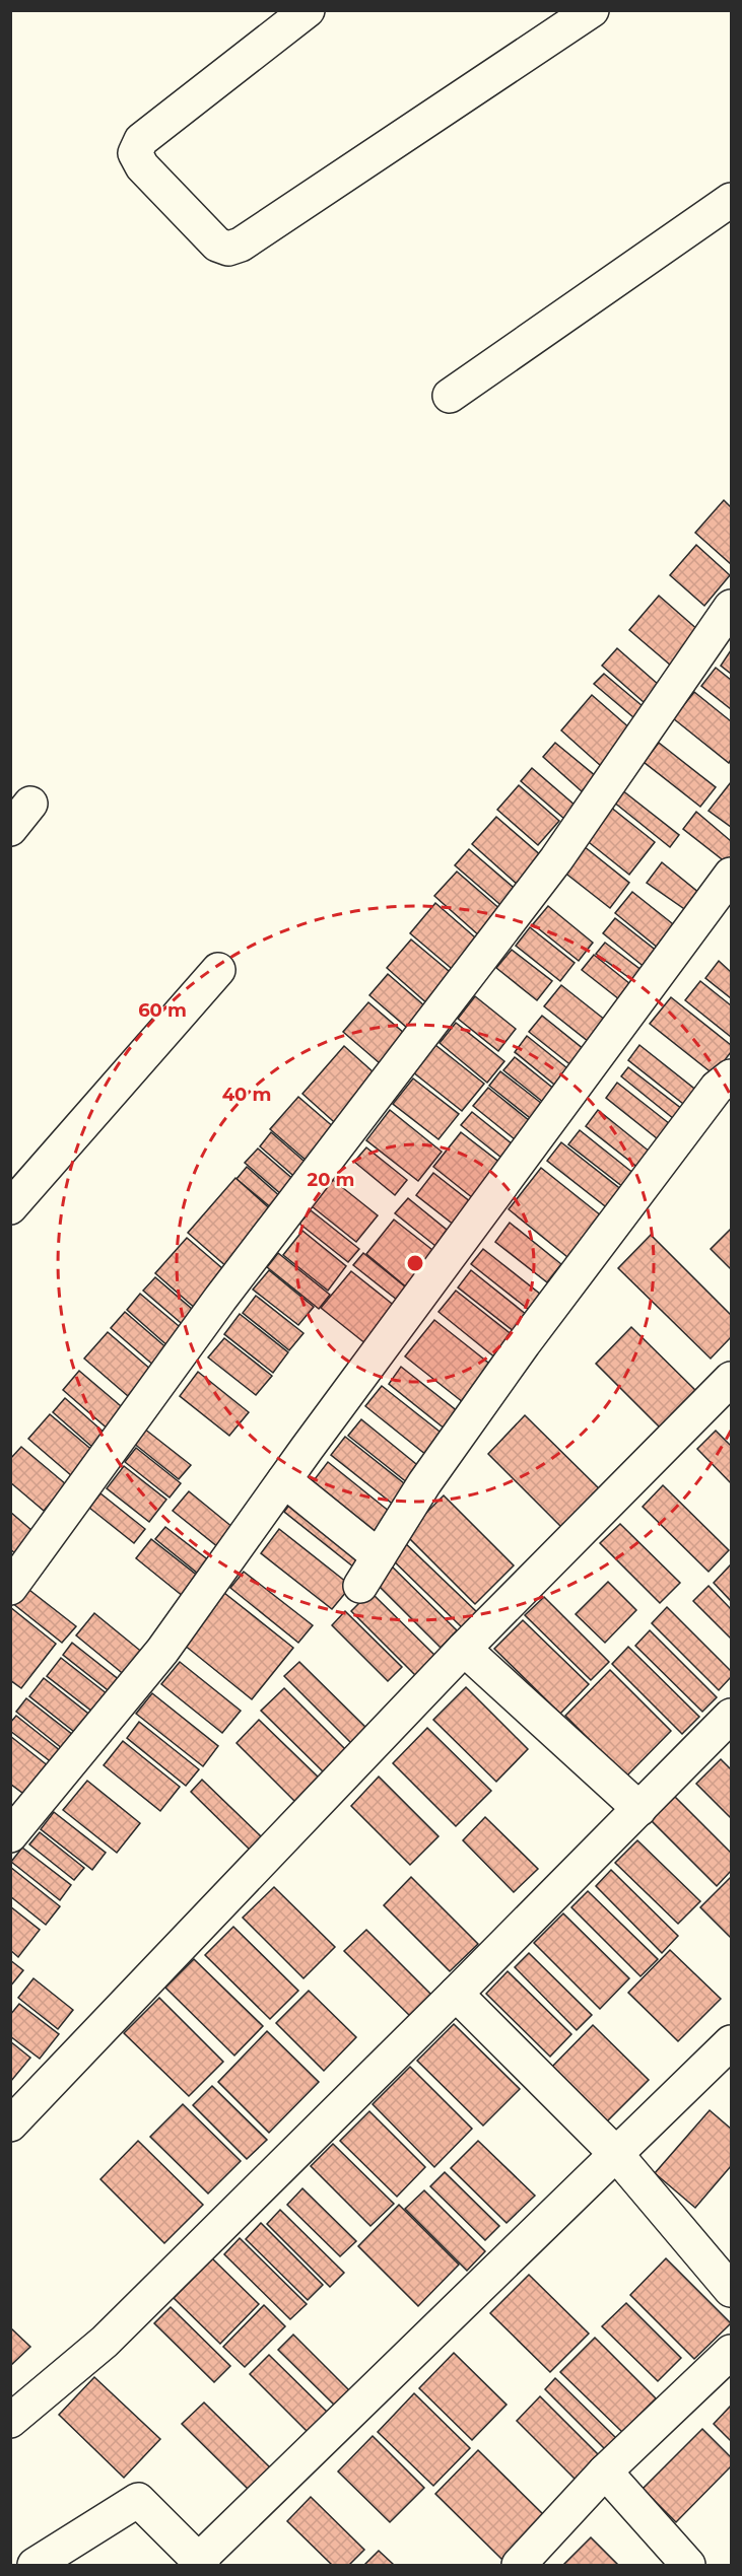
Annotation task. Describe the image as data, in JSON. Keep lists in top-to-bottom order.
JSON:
{
  "rings": ["60 m", "40 m", "20 m"]
}
